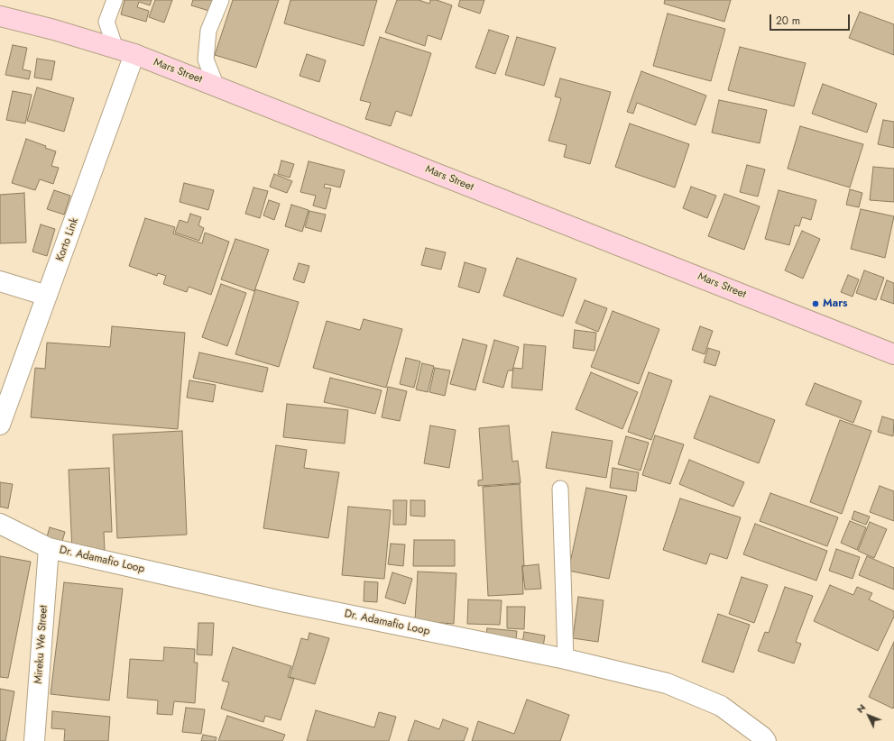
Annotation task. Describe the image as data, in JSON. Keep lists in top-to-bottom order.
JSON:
{
  "streets": {
    "street": [
      "Mars Street",
      "Korto Link",
      "Dr. Adamafio Loop",
      "Mireku We Street"
    ]
  },
  "crossings": [
    ["Mars Street", "Korto Link"],
    ["Dr. Adamafio Loop", "Mireku We Street"]
  ],
  "places": ["Mars"],
  "scale_bar": "20 m",
  "north": "top left"
}
